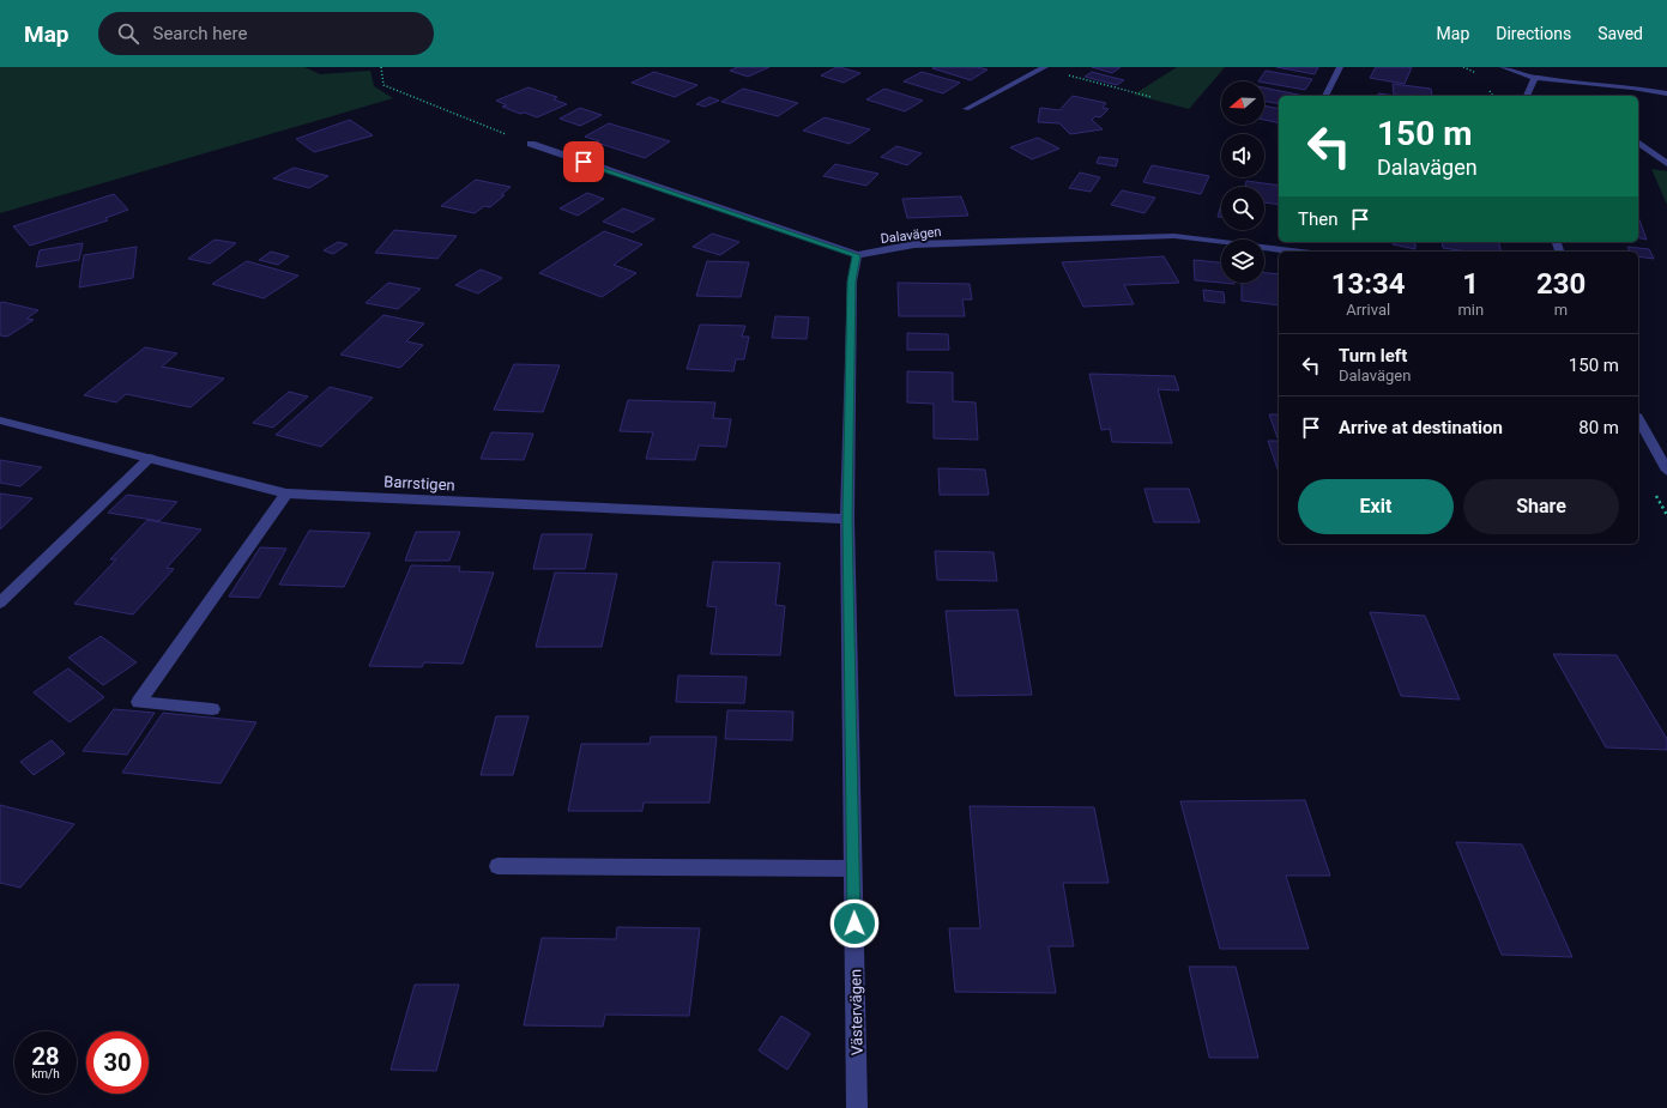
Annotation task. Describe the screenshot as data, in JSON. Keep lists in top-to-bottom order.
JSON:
{
  "streets": {
    "street": ["Dalavägen", "Barrstigen", "Västervägen"]
  },
  "crossings": [
    ["Dalavägen", "Västervägen"],
    ["Barrstigen", "Västervägen"]
  ],
  "north": "left",
  "page": {
    "header": "Map",
    "search": "Search here",
    "nav": ["Map", "Directions", "Saved"],
    "turn": ["150 m", "Dalavägen"],
    "then": "Then",
    "eta": [
      "13:34",
      "Arrival",
      "1",
      "min",
      "230",
      "m"
    ],
    "list": [
      {
        "name": "Turn left",
        "note": "Dalavägen",
        "value": "150 m"
      },
      {
        "name": "Arrive at destination",
        "value": "80 m"
      }
    ],
    "buttons": ["Exit", "Share"],
    "speed": "28 km/h",
    "limit": "30"
  }
}
